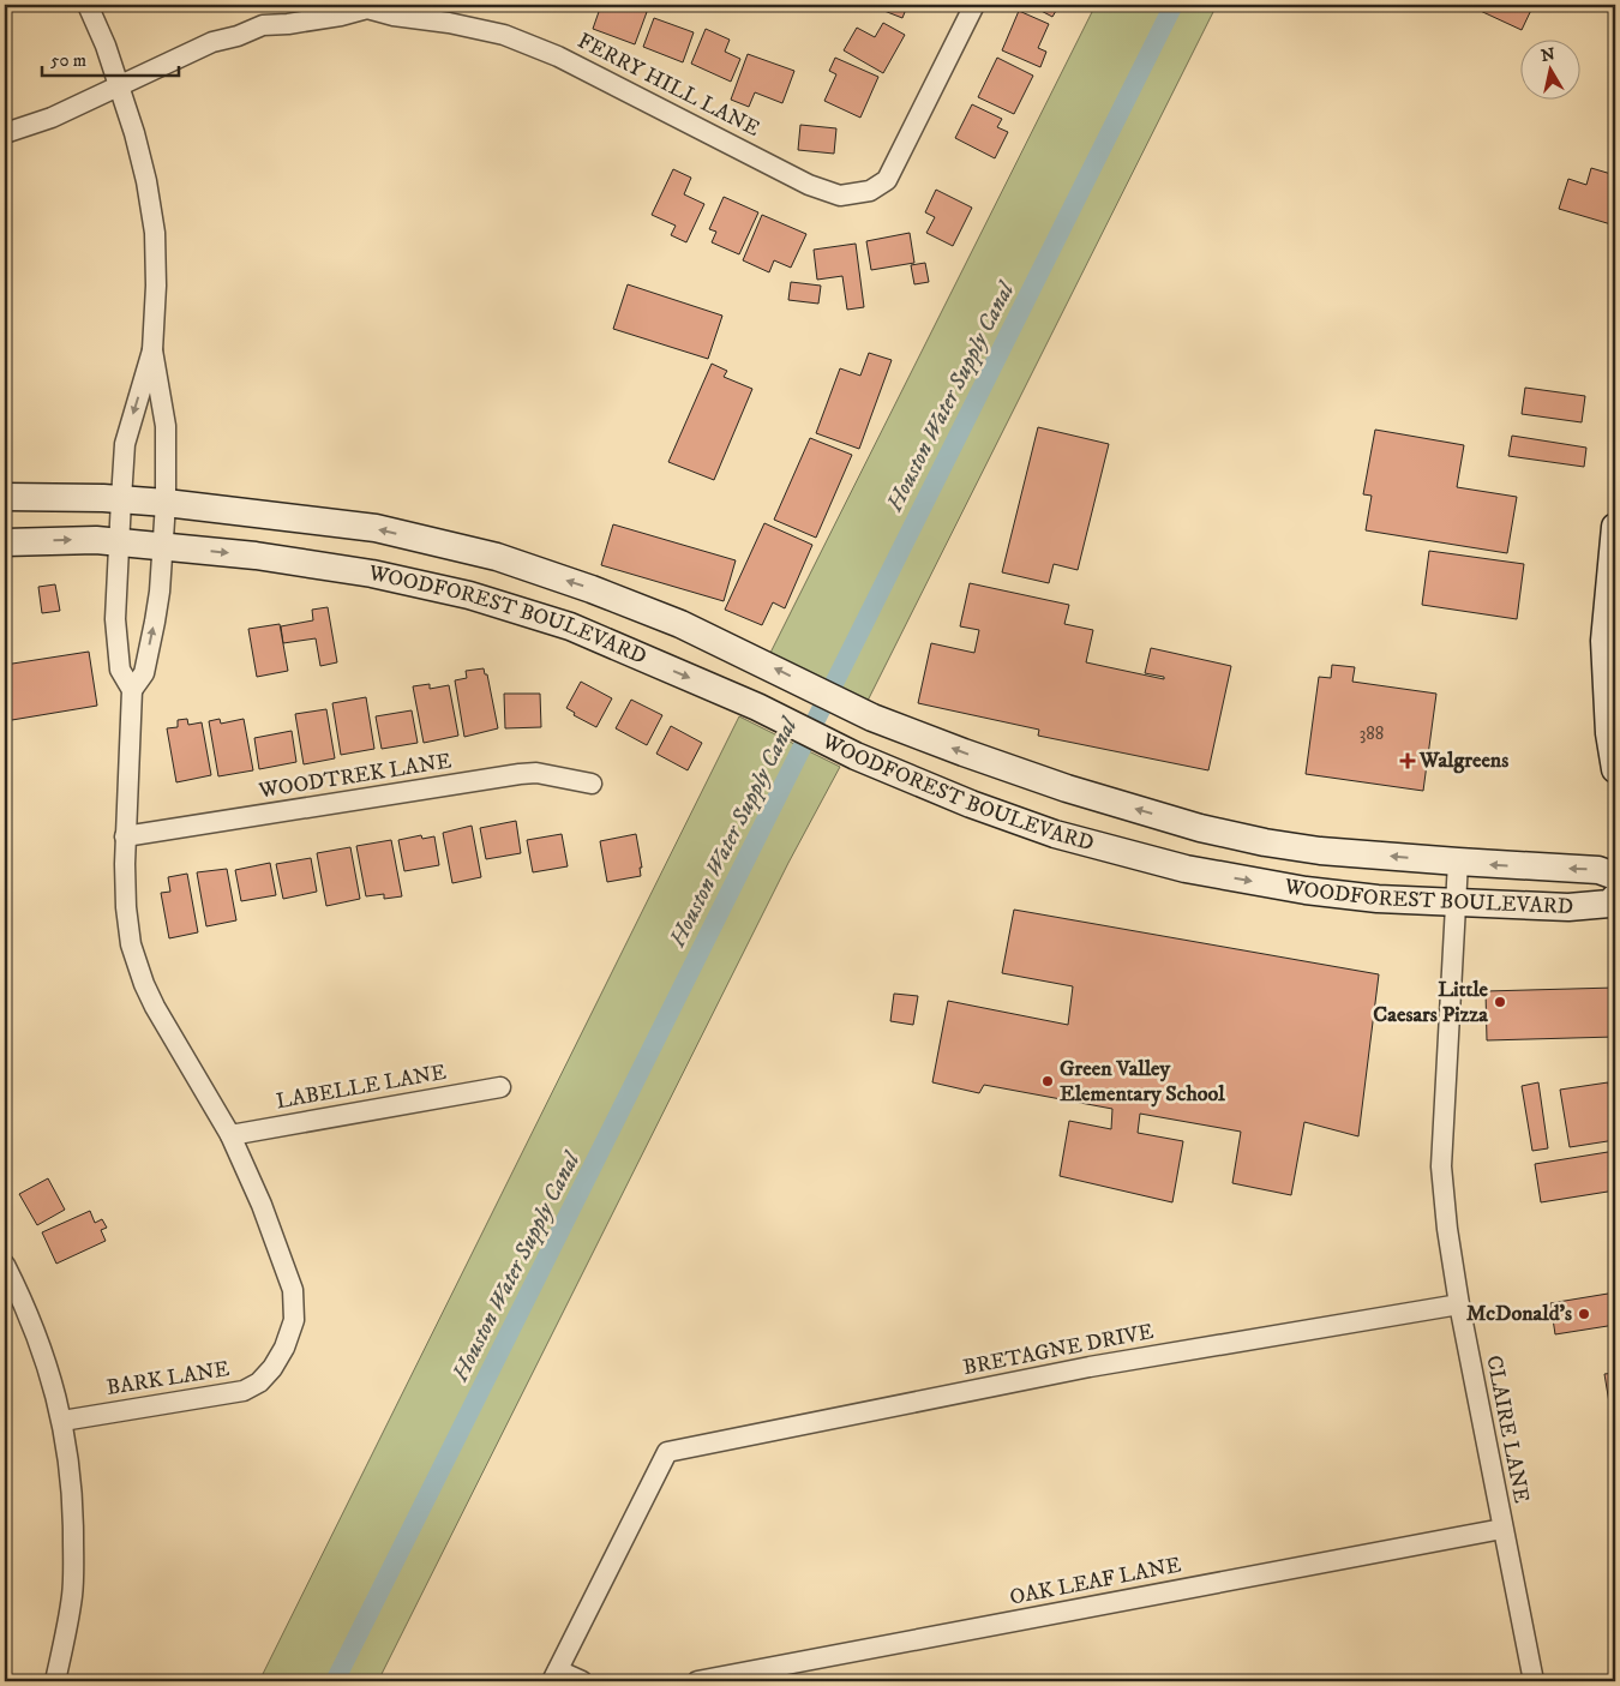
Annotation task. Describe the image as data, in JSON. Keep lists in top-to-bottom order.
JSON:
{
  "streets": {
    "main road": ["WOODFOREST BOULEVARD"],
    "street": [
      "FERRY HILL LANE",
      "WOODTREK LANE",
      "LABELLE LANE",
      "BRETAGNE DRIVE",
      "BARK LANE",
      "CLAIRE LANE",
      "OAK LEAF LANE"
    ]
  },
  "crossings": [
    ["WOODFOREST BOULEVARD", "CLAIRE LANE"],
    ["WOODTREK LANE", "BARK LANE"],
    ["LABELLE LANE", "BARK LANE"],
    ["BRETAGNE DRIVE", "CLAIRE LANE"],
    ["CLAIRE LANE", "OAK LEAF LANE"]
  ],
  "water": ["Houston Water Supply Canal"],
  "places": {
    "health": ["Walgreens"],
    "other": ["Little Caesars Pizza", "Green Valley Elementary School", "McDonald's"]
  },
  "house_numbers": ["388"],
  "scale_bar": "50 m",
  "north": "top"
}
